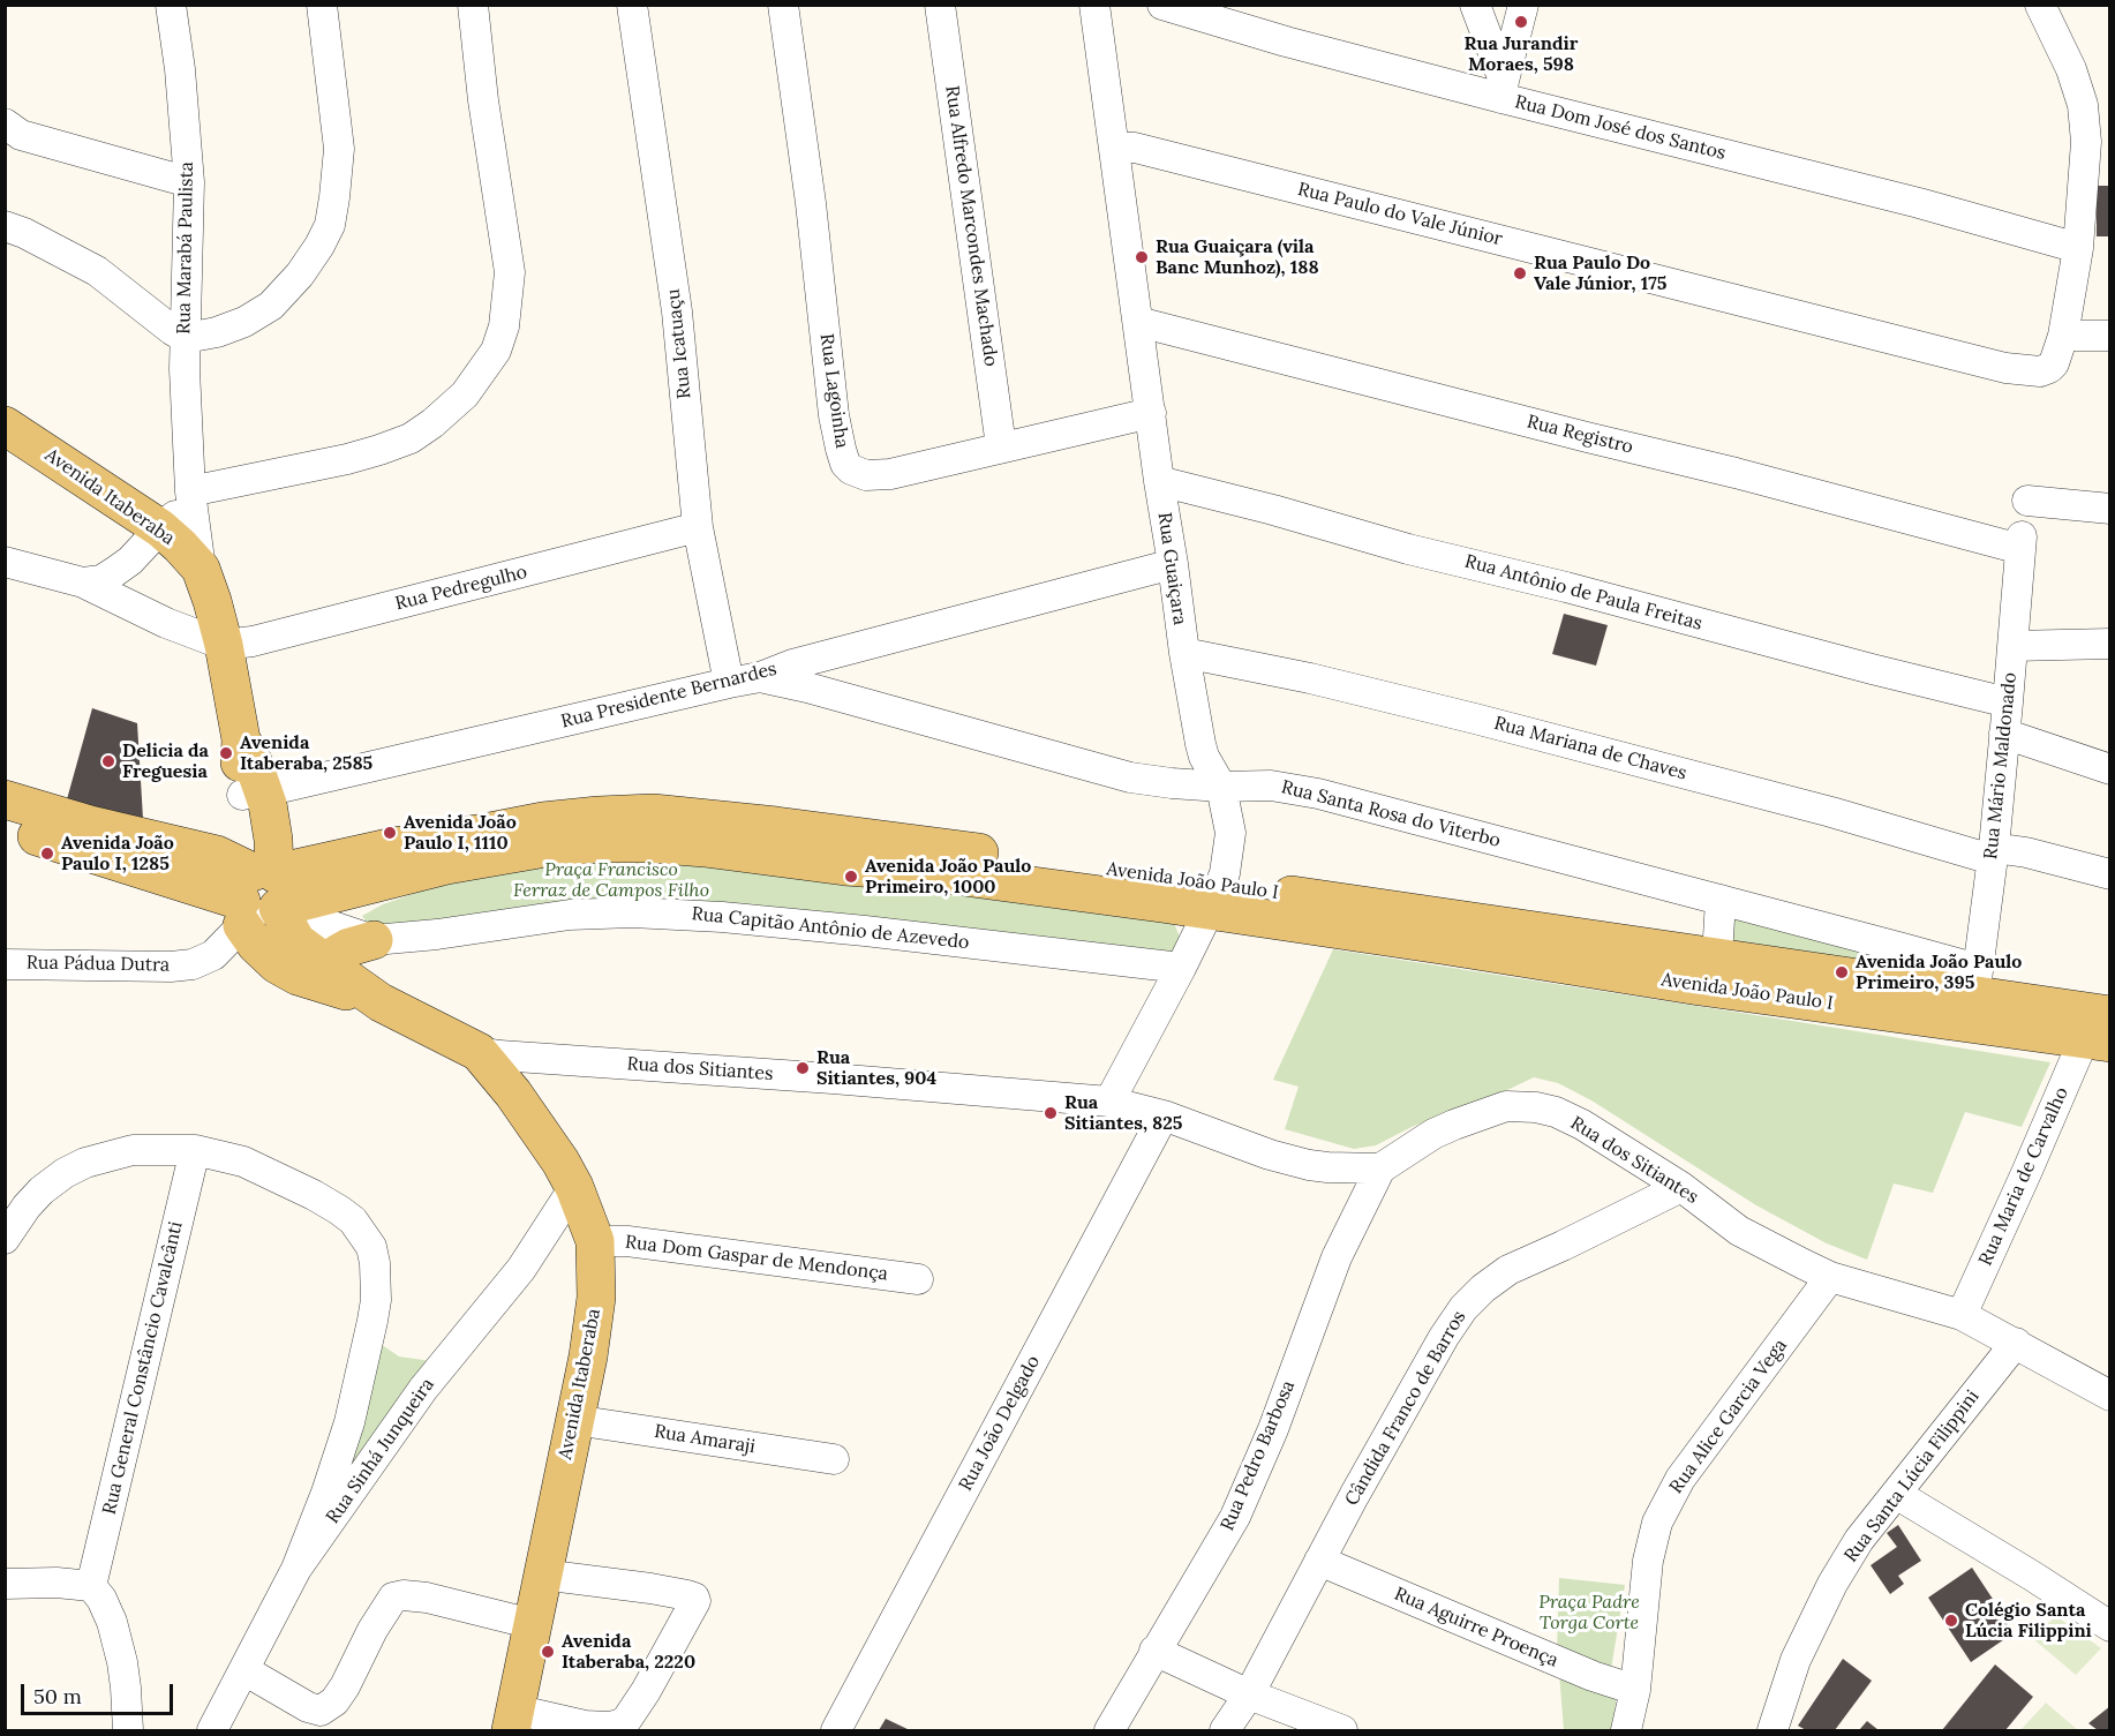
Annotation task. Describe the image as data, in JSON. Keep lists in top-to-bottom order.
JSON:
{
  "streets": {
    "main road": ["Avenida Itaberaba", "Avenida João Paulo I"],
    "street": [
      "Rua Dom José dos Santos",
      "Rua Paulo do Vale Júnior",
      "Rua Alfredo Marcondes Machado",
      "Rua Marabá Paulista",
      "Rua Icatuaçu",
      "Rua Lagoinha",
      "Rua Registro",
      "Rua Guaiçara",
      "Rua Pedregulho",
      "Rua Antônio de Paula Freitas",
      "Rua Presidente Bernardes",
      "Rua Mariana de Chaves",
      "Rua Mário Maldonado",
      "Rua Santa Rosa do Viterbo",
      "Rua Capitão Antônio de Azevedo",
      "Rua Pádua Dutra",
      "Rua dos Sitiantes",
      "Rua Maria de Carvalho",
      "Rua Dom Gaspar de Mendonça",
      "Rua General Constâncio Cavalcânti",
      "Cândida Franco de Barros",
      "Rua Alice Garcia Vega",
      "Rua João Delgado",
      "Rua Amaraji",
      "Rua Sinhá Junqueira",
      "Rua Pedro Barbosa",
      "Rua Santa Lúcia Filippini",
      "Rua Aguirre Proença"
    ]
  },
  "crossings": [
    ["Rua Paulo do Vale Júnior", "Rua Guaiçara"],
    ["Rua Alfredo Marcondes Machado", "Rua Lagoinha"],
    ["Rua Marabá Paulista", "Avenida Itaberaba"],
    ["Rua Icatuaçu", "Rua Pedregulho"],
    ["Rua Icatuaçu", "Rua Presidente Bernardes"],
    ["Rua Lagoinha", "Rua Guaiçara"],
    ["Rua Registro", "Rua Guaiçara"],
    ["Rua Registro", "Rua Mário Maldonado"],
    ["Avenida Itaberaba", "Rua Pedregulho"],
    ["Avenida Itaberaba", "Rua Presidente Bernardes"],
    ["Avenida Itaberaba", "Avenida João Paulo I"],
    ["Avenida Itaberaba", "Rua Capitão Antônio de Azevedo"],
    ["Avenida Itaberaba", "Rua Pádua Dutra"],
    ["Avenida Itaberaba", "Rua dos Sitiantes"],
    ["Avenida Itaberaba", "Rua Dom Gaspar de Mendonça"],
    ["Avenida Itaberaba", "Rua Amaraji"],
    ["Avenida Itaberaba", "Rua Sinhá Junqueira"],
    ["Rua Guaiçara", "Rua Antônio de Paula Freitas"],
    ["Rua Guaiçara", "Rua Presidente Bernardes"],
    ["Rua Guaiçara", "Rua Mariana de Chaves"],
    ["Rua Guaiçara", "Rua Santa Rosa do Viterbo"],
    ["Rua Guaiçara", "Avenida João Paulo I"],
    ["Rua Guaiçara", "Rua Capitão Antônio de Azevedo"],
    ["Rua Guaiçara", "Rua dos Sitiantes"],
    ["Rua Antônio de Paula Freitas", "Rua Mário Maldonado"],
    ["Rua Presidente Bernardes", "Rua Santa Rosa do Viterbo"],
    ["Rua Mariana de Chaves", "Rua Mário Maldonado"],
    ["Rua Mário Maldonado", "Rua Santa Rosa do Viterbo"],
    ["Rua Mário Maldonado", "Avenida João Paulo I"],
    ["Rua Santa Rosa do Viterbo", "Avenida João Paulo I"],
    ["Avenida João Paulo I", "Rua Capitão Antônio de Azevedo"],
    ["Avenida João Paulo I", "Rua Pádua Dutra"],
    ["Avenida João Paulo I", "Rua Maria de Carvalho"],
    ["Rua Capitão Antônio de Azevedo", "Rua Pádua Dutra"],
    ["Rua dos Sitiantes", "Rua Maria de Carvalho"],
    ["Rua dos Sitiantes", "Cândida Franco de Barros"],
    ["Rua dos Sitiantes", "Rua Alice Garcia Vega"],
    ["Rua dos Sitiantes", "Rua João Delgado"],
    ["Rua dos Sitiantes", "Rua Pedro Barbosa"],
    ["Rua dos Sitiantes", "Rua Santa Lúcia Filippini"],
    ["Cândida Franco de Barros", "Rua Aguirre Proença"],
    ["Rua Alice Garcia Vega", "Rua Aguirre Proença"]
  ],
  "parks": ["Praça Francisco Ferraz de Campos Filho", "Praça Padre Torga Corte"],
  "places": [
    "Rua Jurandir Moraes, 598",
    "Rua Guaiçara (vila Banc Munhoz), 188",
    "Rua Paulo Do Vale Júnior, 175",
    "Avenida Itaberaba, 2585",
    "Delicia da Freguesia",
    "Avenida João Paulo I, 1110",
    "Avenida João Paulo I, 1285",
    "Avenida João Paulo Primeiro, 1000",
    "Avenida João Paulo Primeiro, 395",
    "Rua Sitiantes, 904",
    "Rua Sitiantes, 825",
    "Colégio Santa Lúcia Filippini",
    "Avenida Itaberaba, 2220"
  ],
  "scale_bar": "50 m"
}
